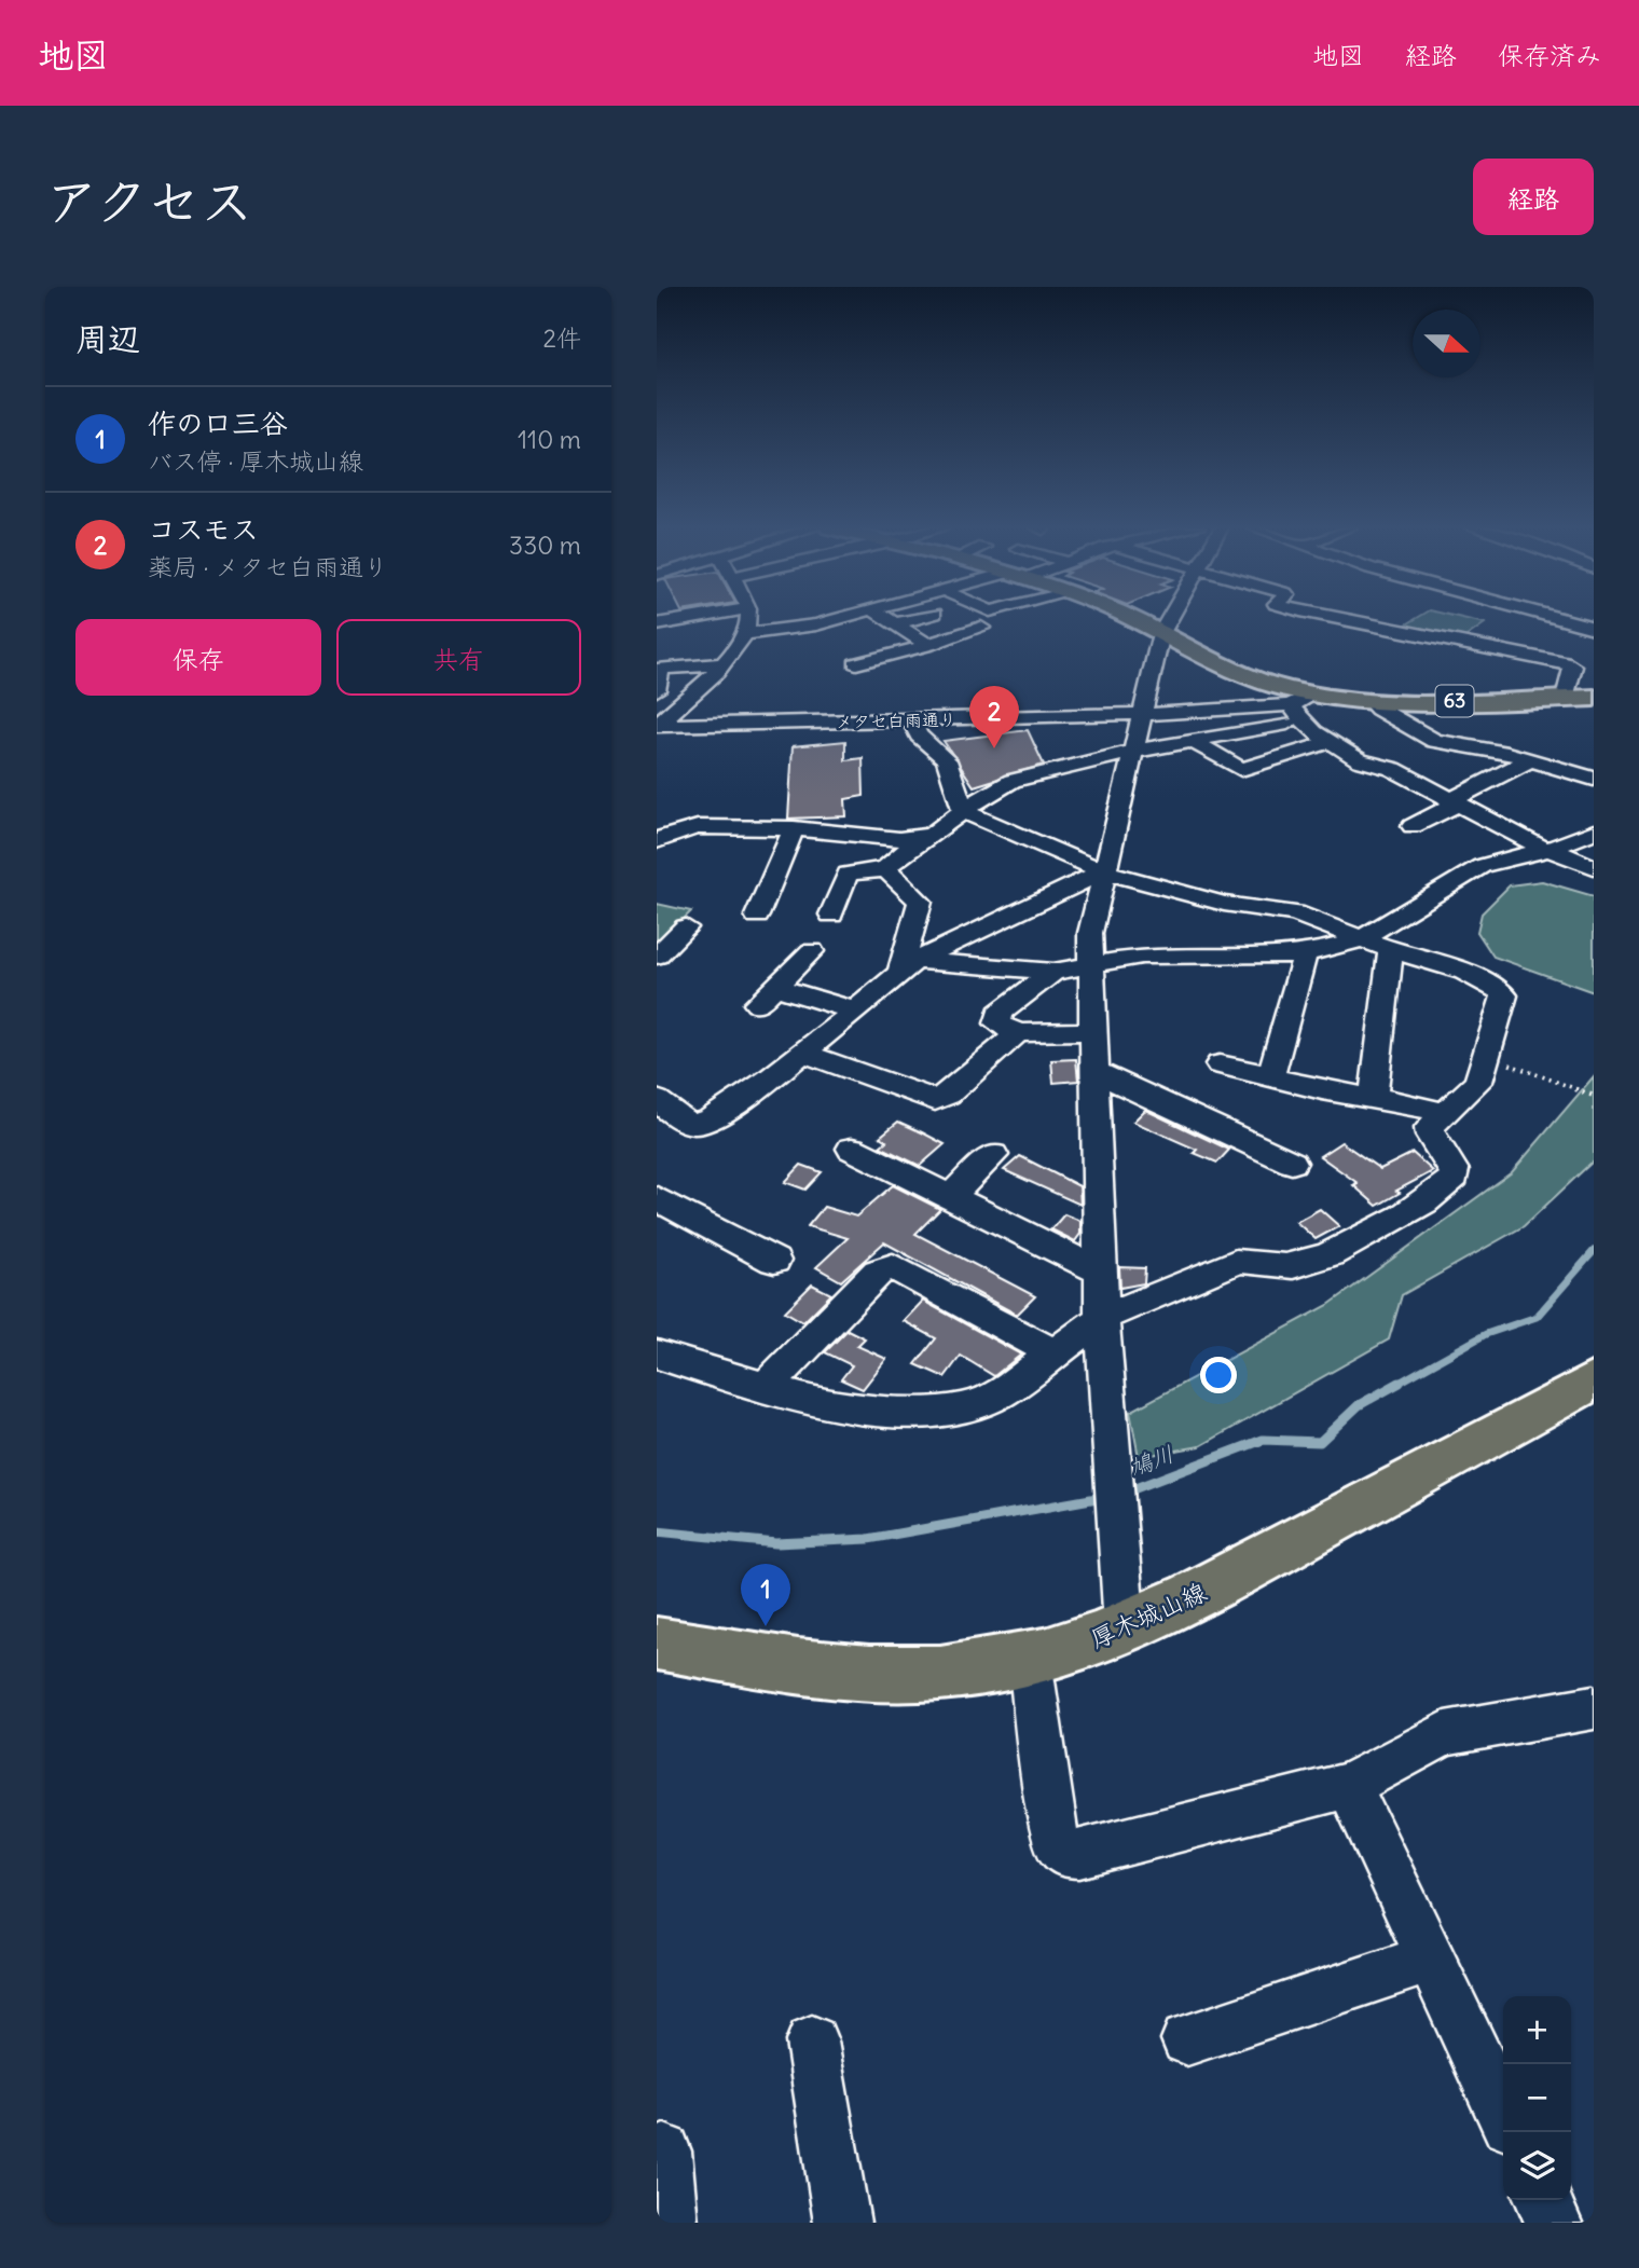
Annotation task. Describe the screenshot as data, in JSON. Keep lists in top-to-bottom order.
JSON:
{
  "streets": {
    "main road": ["63", "厚木城山線"],
    "street": ["メタセ白雨通り"]
  },
  "crossings": [
    ["63", "メタセ白雨通り"]
  ],
  "water": ["鳩川"],
  "north": "right",
  "page": {
    "header": "地図",
    "nav": ["地図", "経路", "保存済み"],
    "title": "アクセス",
    "buttons": [
      "経路",
      ["保存", "共有"]
    ],
    "heading": ["周辺", "2件"],
    "list": [
      {
        "mark": "1",
        "name": "作の口三谷",
        "note": "バス停 · 厚木城山線",
        "value": "110 m"
      },
      {
        "mark": "2",
        "name": "コスモス",
        "note": "薬局 · メタセ白雨通り",
        "value": "330 m"
      }
    ],
    "pins": ["2", "1"],
    "map_buttons": ["+", "−"]
  }
}
